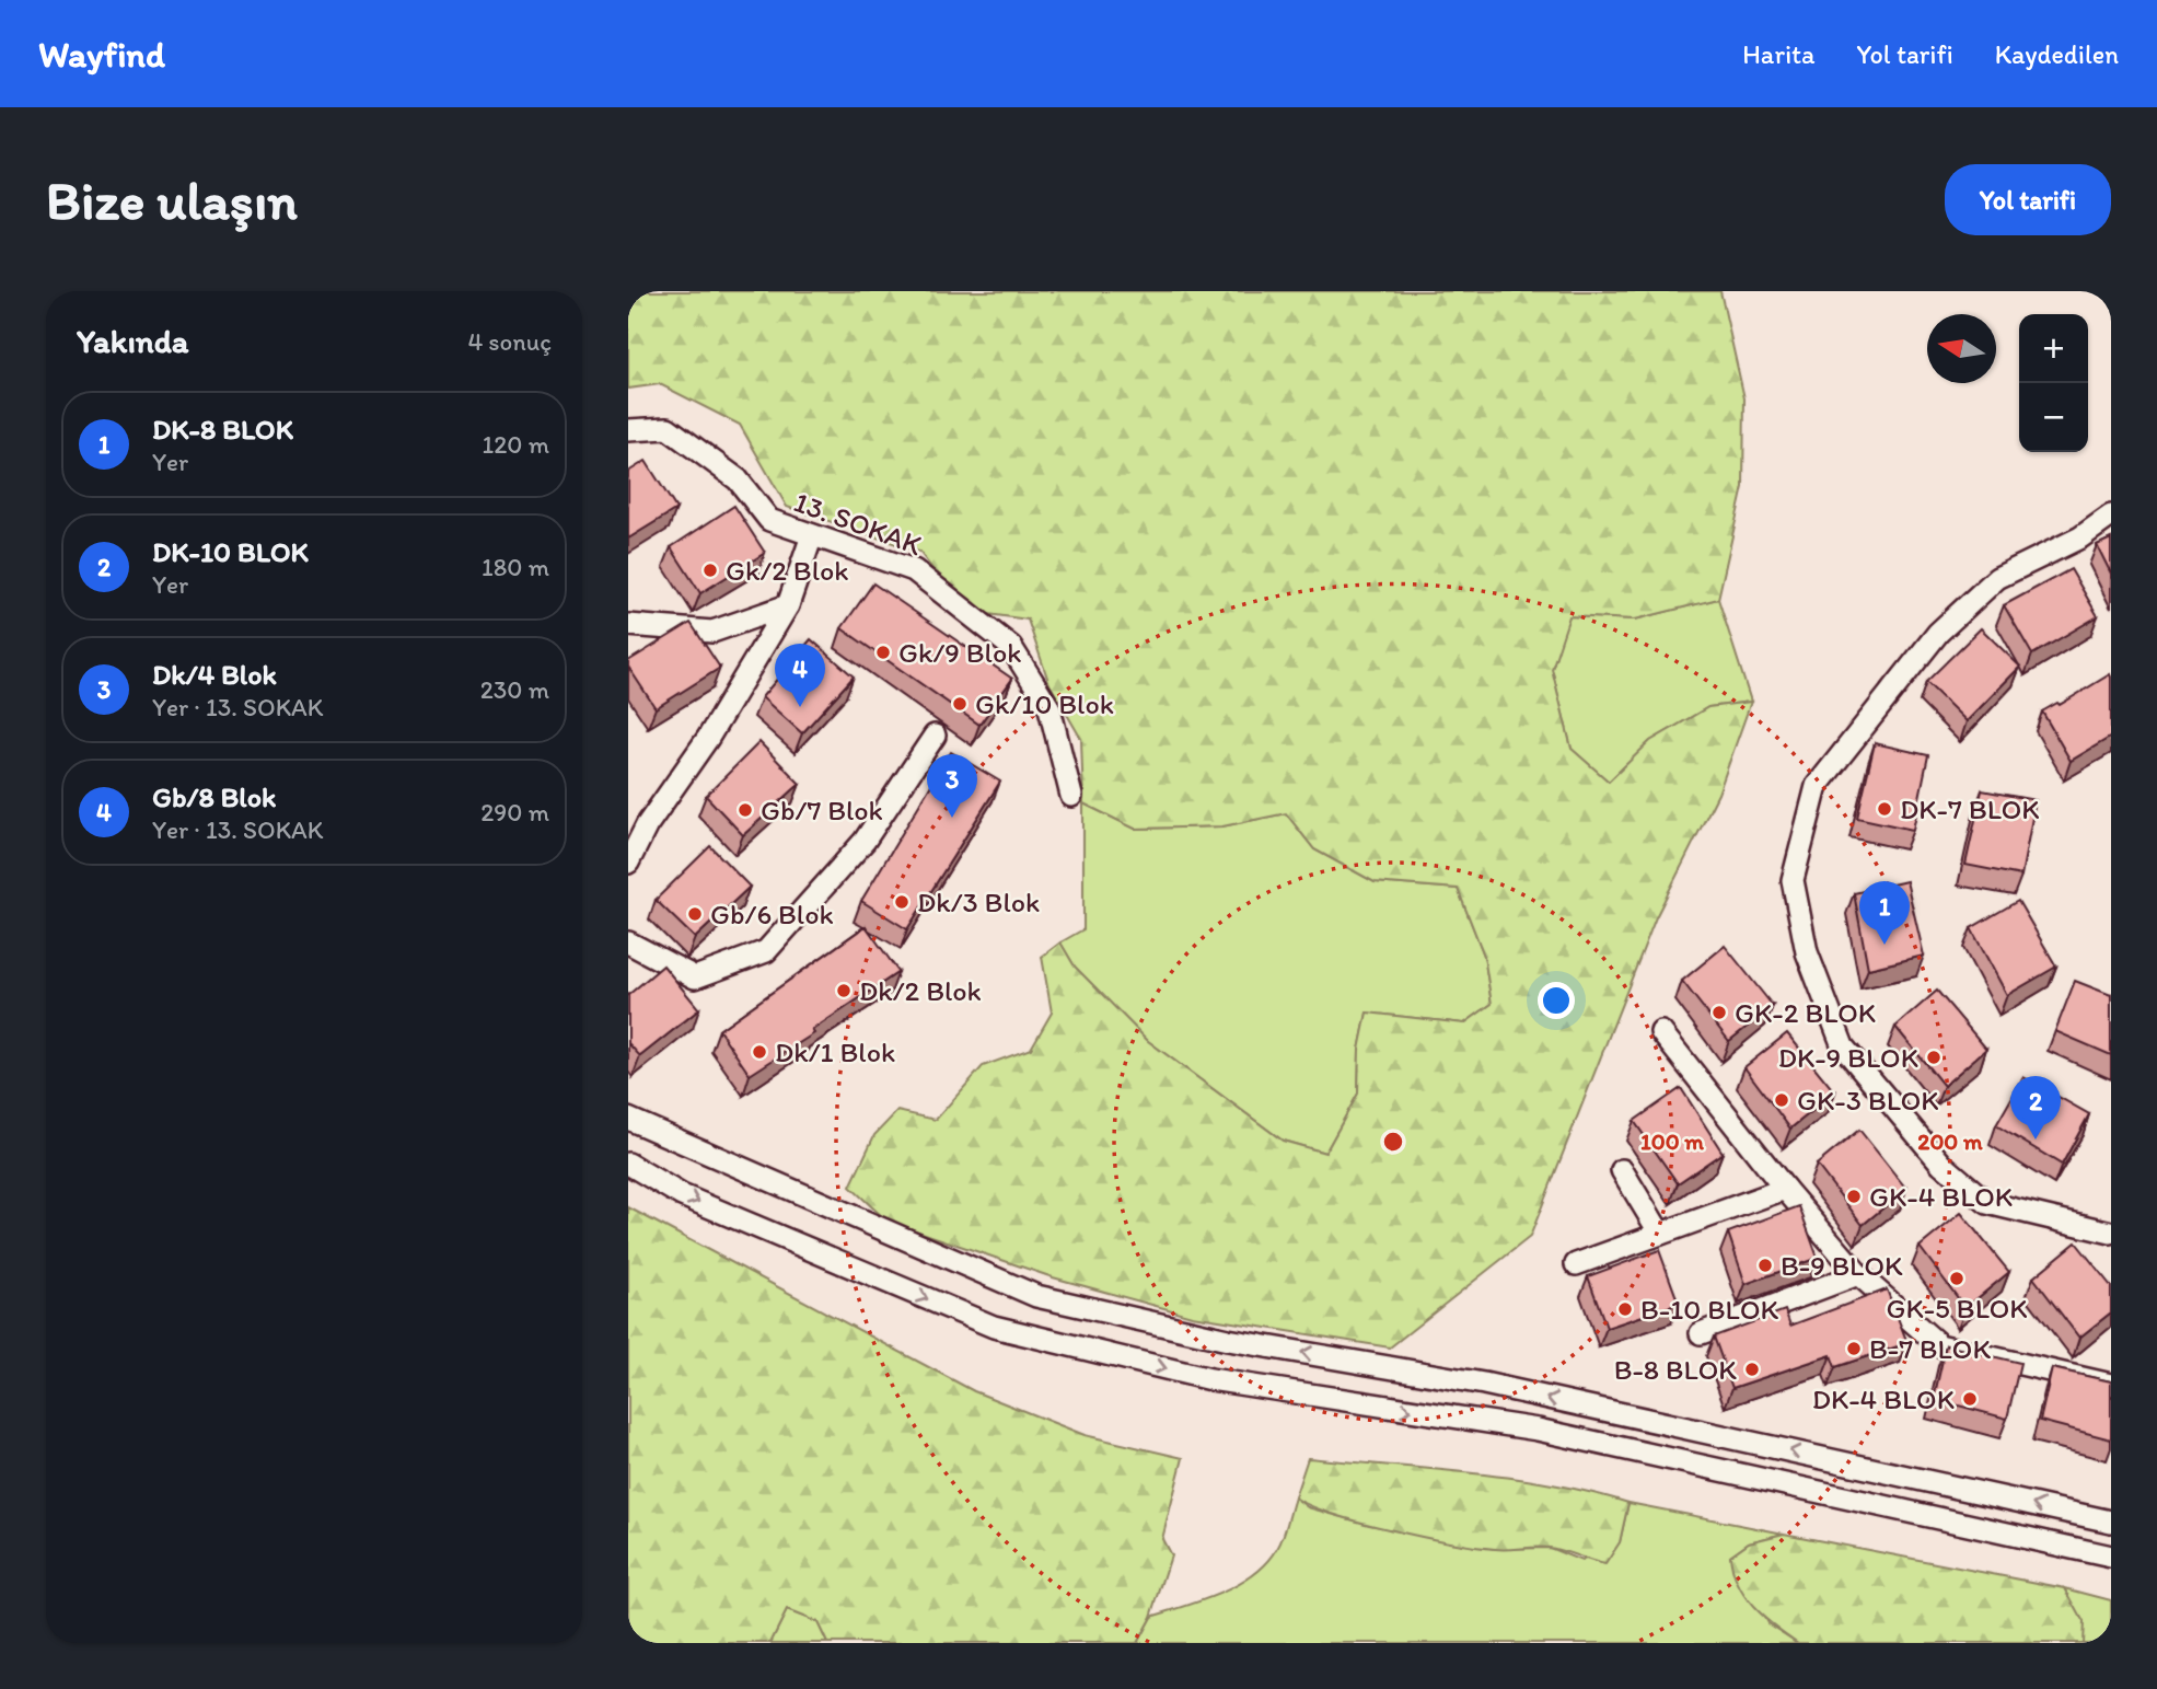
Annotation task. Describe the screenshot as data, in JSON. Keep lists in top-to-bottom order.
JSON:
{
  "streets": {
    "street": ["13. SOKAK"]
  },
  "places": [
    "Gk/2 Blok",
    "Gk/9 Blok",
    "Gk/10 Blok",
    "DK-7 BLOK",
    "Gb/7 Blok",
    "Dk/3 Blok",
    "Gb/6 Blok",
    "Dk/2 Blok",
    "GK-2 BLOK",
    "Dk/1 Blok",
    "DK-9 BLOK",
    "GK-3 BLOK",
    "GK-4 BLOK",
    "B-9 BLOK",
    "GK-5 BLOK",
    "B-10 BLOK",
    "B-7 BLOK",
    "B-8 BLOK",
    "DK-4 BLOK"
  ],
  "north": "left",
  "page": {
    "header": "Wayfind",
    "nav": ["Harita", "Yol tarifi", "Kaydedilen"],
    "buttons": "Yol tarifi",
    "title": "Bize ulaşın",
    "heading": ["Yakında", "4 sonuç"],
    "map_buttons": ["+", "−"],
    "list": [
      {
        "mark": "1",
        "name": "DK-8 BLOK",
        "note": "Yer",
        "value": "120 m"
      },
      {
        "mark": "2",
        "name": "DK-10 BLOK",
        "note": "Yer",
        "value": "180 m"
      },
      {
        "mark": "3",
        "name": "Dk/4 Blok",
        "note": "Yer · 13. SOKAK",
        "value": "230 m"
      },
      {
        "mark": "4",
        "name": "Gb/8 Blok",
        "note": "Yer · 13. SOKAK",
        "value": "290 m"
      }
    ],
    "pins": [
      "4",
      "3",
      "1",
      "2"
    ]
  },
  "rings": ["100 m", "200 m"]
}
